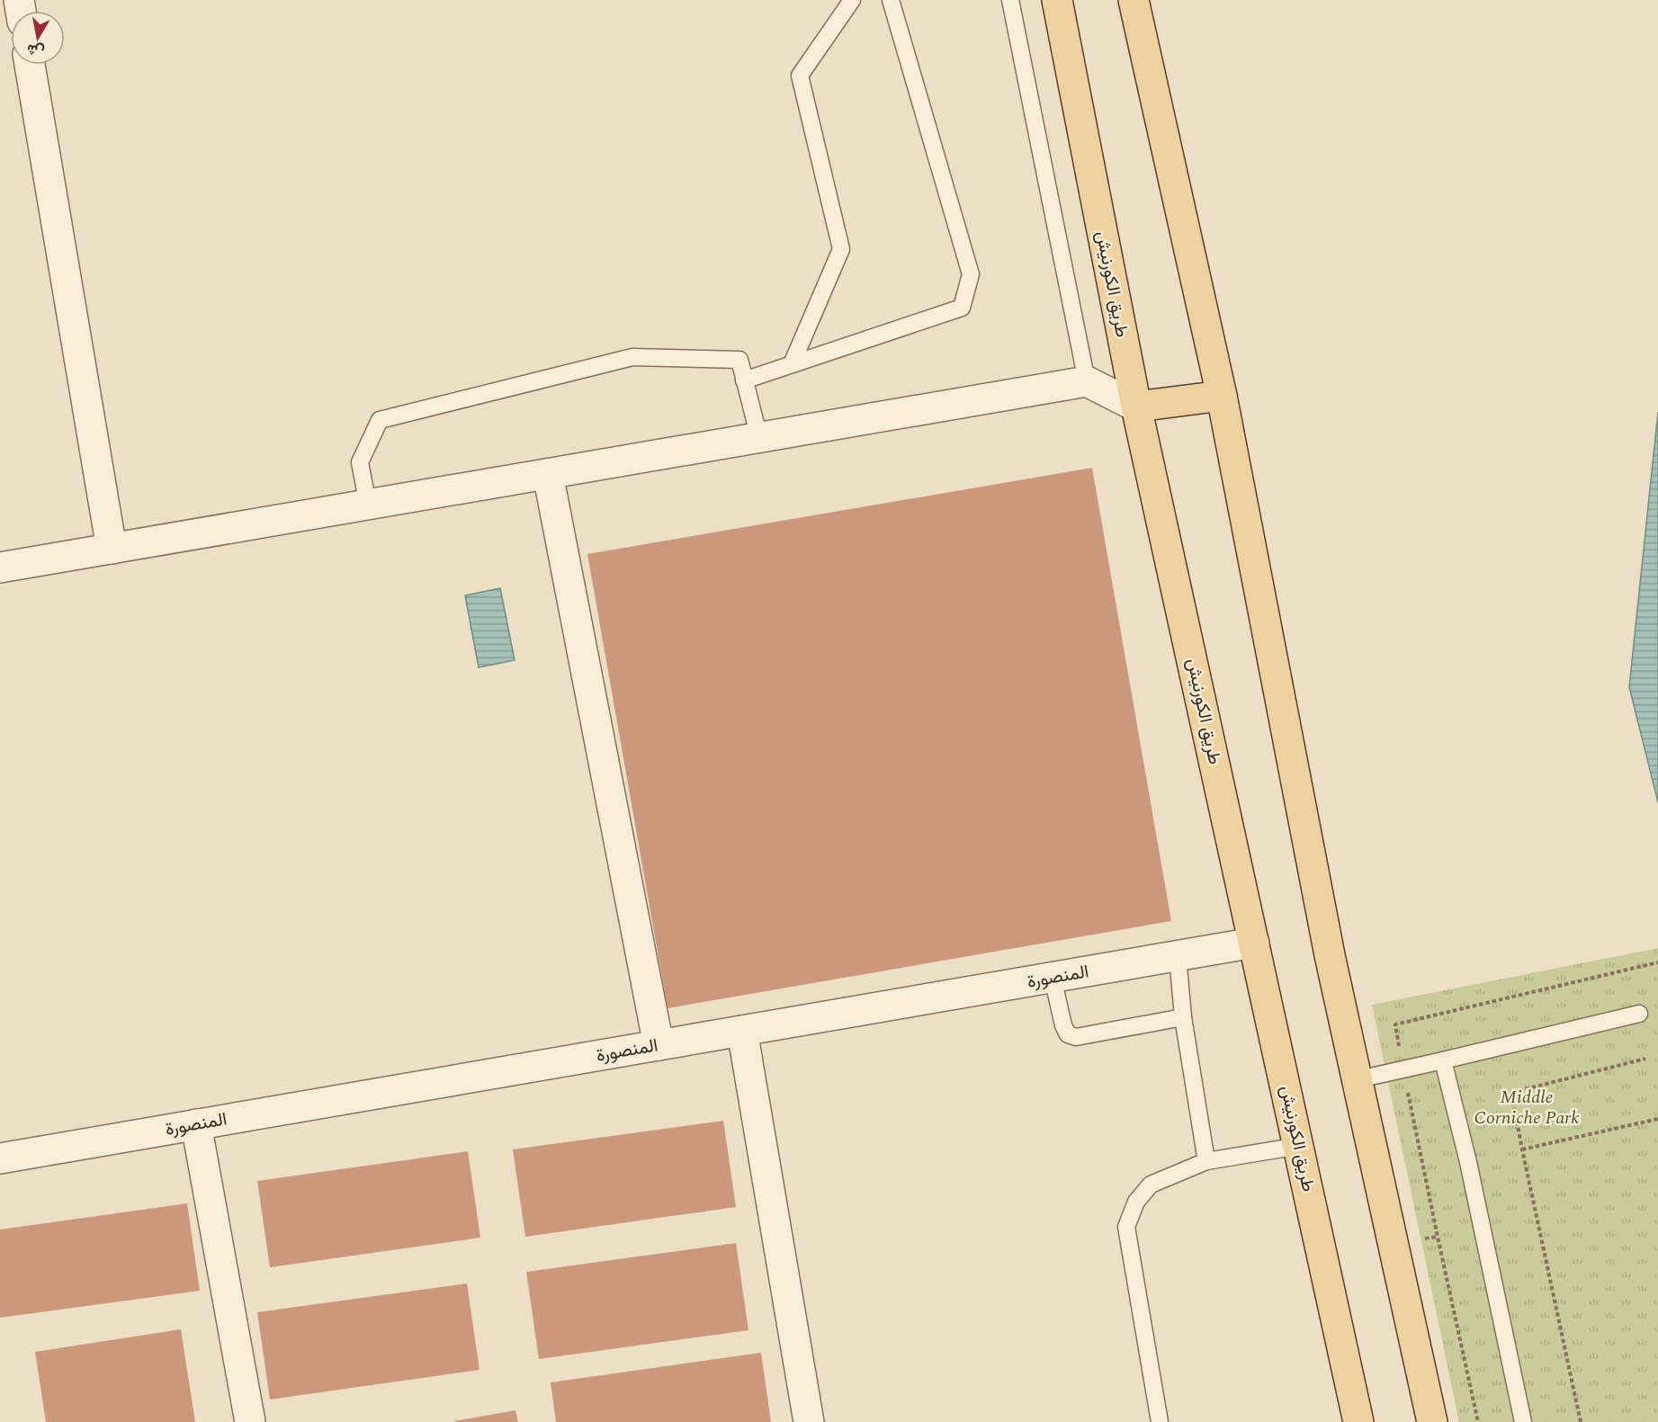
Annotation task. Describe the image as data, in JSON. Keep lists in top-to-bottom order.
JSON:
{
  "streets": {
    "main road": ["طريق الكورنيش"],
    "street": ["المنصورة"]
  },
  "crossings": [
    ["طريق الكورنيش", "المنصورة"]
  ],
  "parks": ["Middle Corniche Park"],
  "north": "bottom"
}
